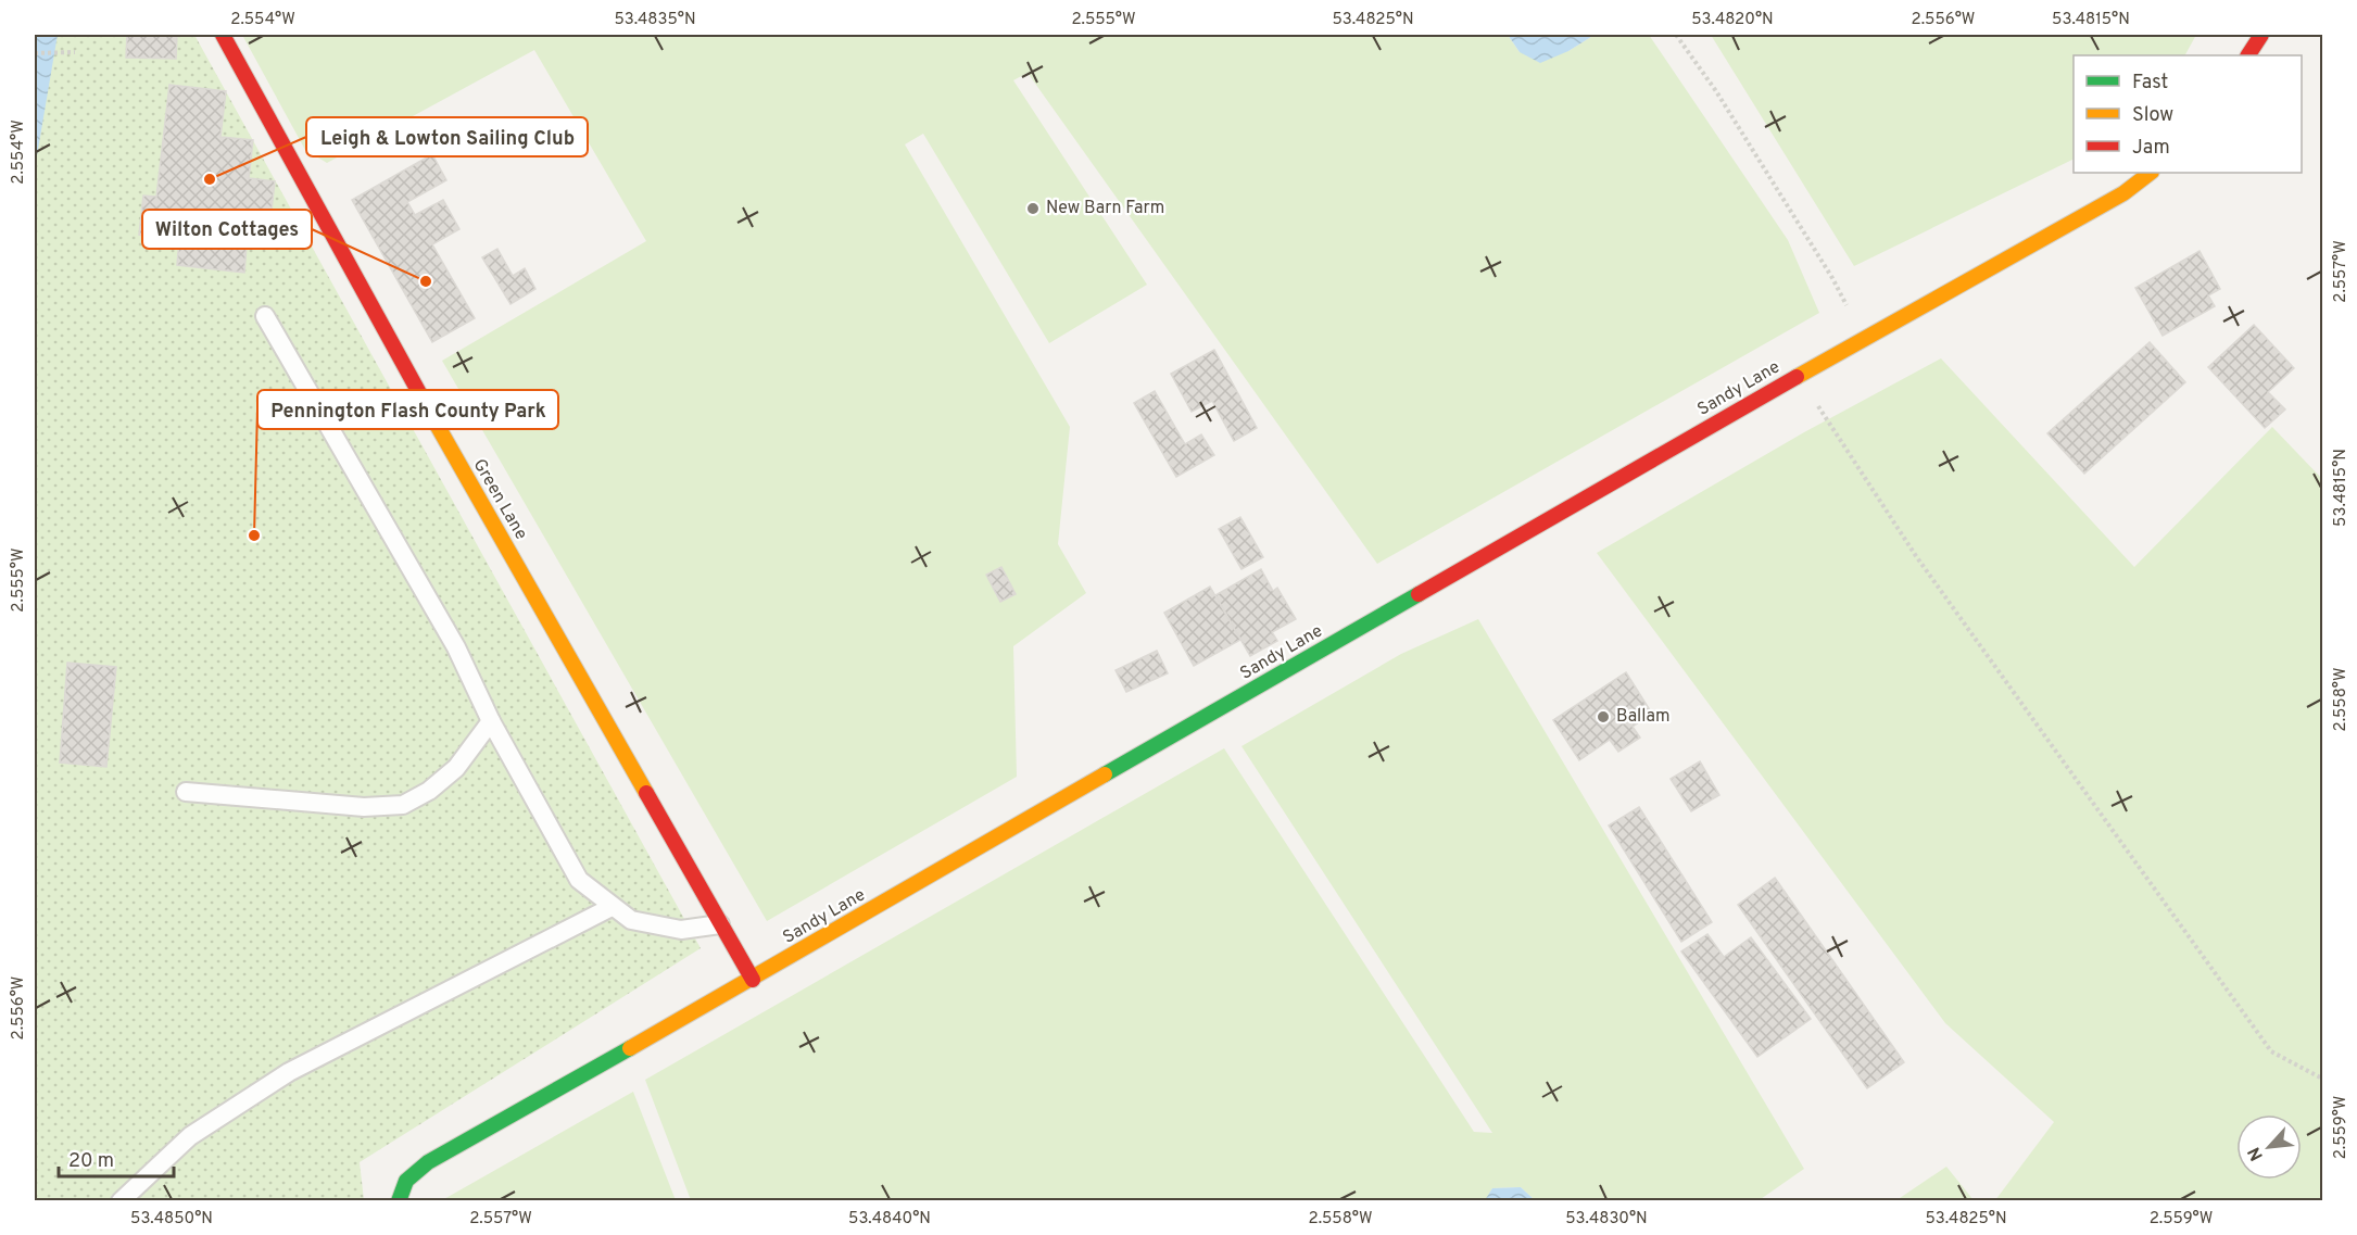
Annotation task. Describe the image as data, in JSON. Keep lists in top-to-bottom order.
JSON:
{
  "streets": {
    "street": ["Sandy Lane", "Green Lane"]
  },
  "crossings": [
    ["Sandy Lane", "Green Lane"]
  ],
  "places": [
    "Leigh & Lowton Sailing Club",
    "New Barn Farm",
    "Wilton Cottages",
    "Pennington Flash County Park",
    "Ballam"
  ],
  "legend": ["Fast", "Slow", "Jam"],
  "scale_bar": "20 m",
  "north": "bottom left",
  "coordinates": [
    "2.554°W",
    "53.4835°N",
    "2.555°W",
    "53.4825°N",
    "53.4820°N",
    "2.556°W",
    "53.4815°N",
    "2.557°W",
    "2.558°W",
    "2.559°W",
    "53.4850°N",
    "53.4840°N",
    "53.4830°N"
  ]
}
